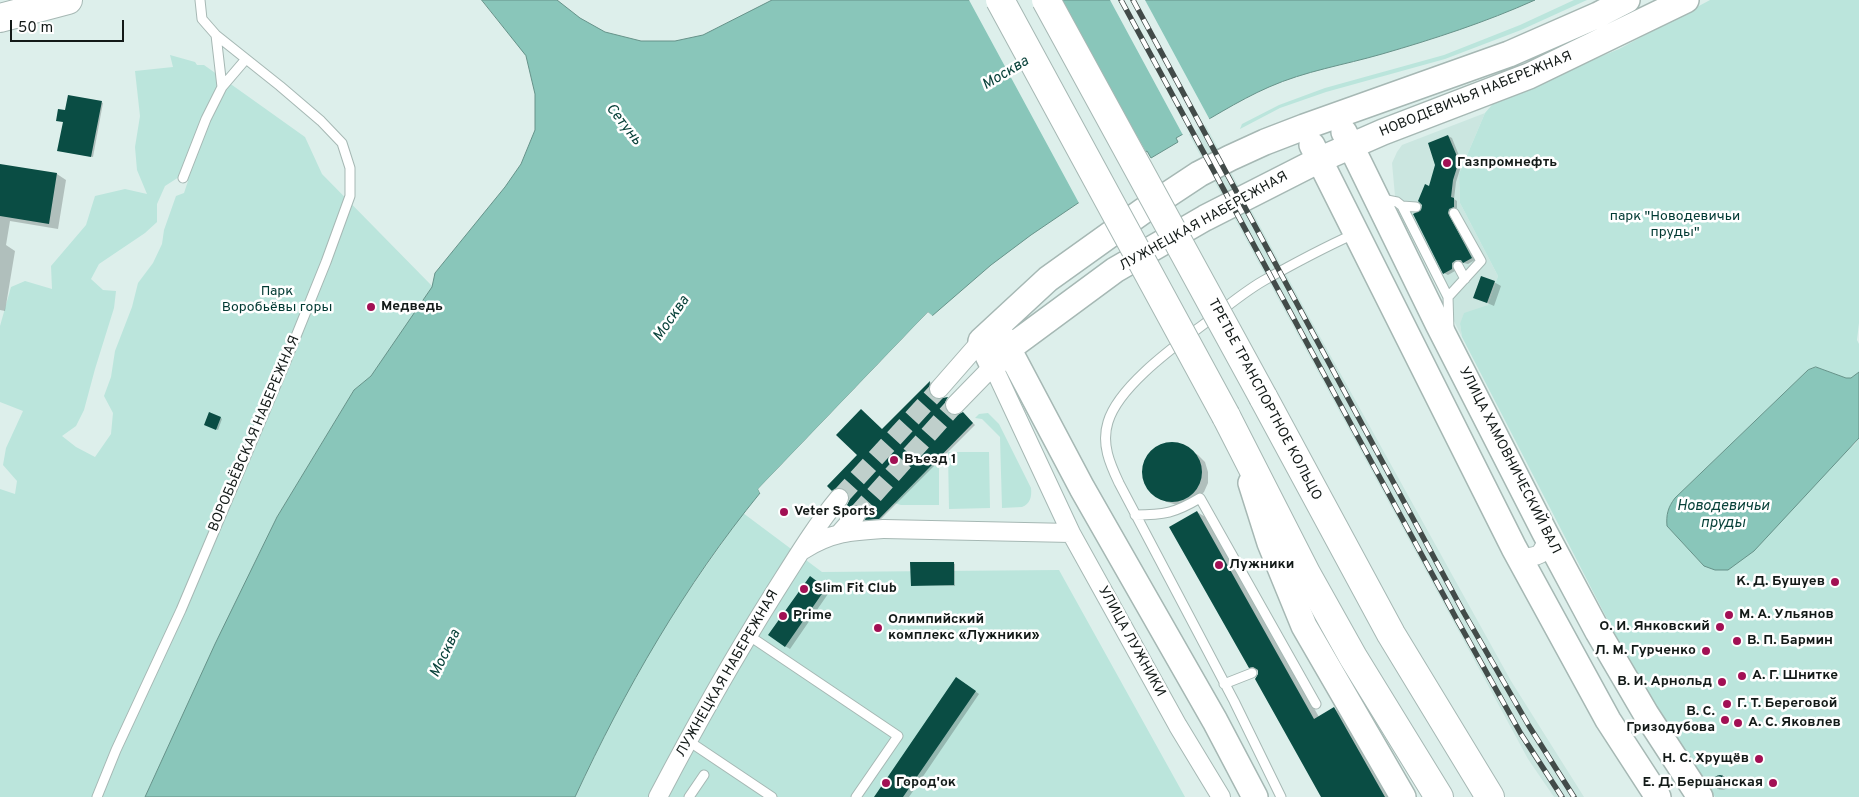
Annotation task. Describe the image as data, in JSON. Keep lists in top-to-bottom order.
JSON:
{
  "streets": {
    "main road": [
      "НОВОДЕВИЧЬЯ НАБЕРЕЖНАЯ",
      "ЛУЖНЕЦКАЯ НАБЕРЕЖНАЯ",
      "ТРЕТЬЕ ТРАНСПОРТНОЕ КОЛЬЦО",
      "УЛИЦА ХАМОВНИЧЕСКИЙ ВАЛ"
    ],
    "street": ["УЛИЦА ЛУЖНИКИ"],
    "lane": ["ВОРОБЬЁВСКАЯ НАБЕРЕЖНАЯ"]
  },
  "crossings": [
    ["НОВОДЕВИЧЬЯ НАБЕРЕЖНАЯ", "ЛУЖНЕЦКАЯ НАБЕРЕЖНАЯ"],
    ["НОВОДЕВИЧЬЯ НАБЕРЕЖНАЯ", "УЛИЦА ХАМОВНИЧЕСКИЙ ВАЛ"],
    ["ЛУЖНЕЦКАЯ НАБЕРЕЖНАЯ", "УЛИЦА ЛУЖНИКИ"]
  ],
  "water": ["Москва", "Сетунь", "Новодевичьи пруды"],
  "parks": ["парк \"Новодевичьи пруды\"", "Парк Воробьёвы горы"],
  "places": [
    "Газпромнефть",
    "Медведь",
    "Въезд 1",
    "Veter Sports",
    "Лужники",
    "К. Д. Бушуев",
    "Slim Fit Club",
    "М. А. Ульянов",
    "Prime",
    "О. И. Янковский",
    "Олимпийский комплекс «Лужники»",
    "В. П. Бармин",
    "Л. М. Гурченко",
    "А. Г. Шнитке",
    "В. И. Арнольд",
    "Г. Т. Береговой",
    "В. С. Гризодубова",
    "А. С. Яковлев",
    "Н. С. Хрущёв",
    "Город'ок",
    "Е. Д. Бершанская"
  ],
  "scale_bar": "50 m"
}
